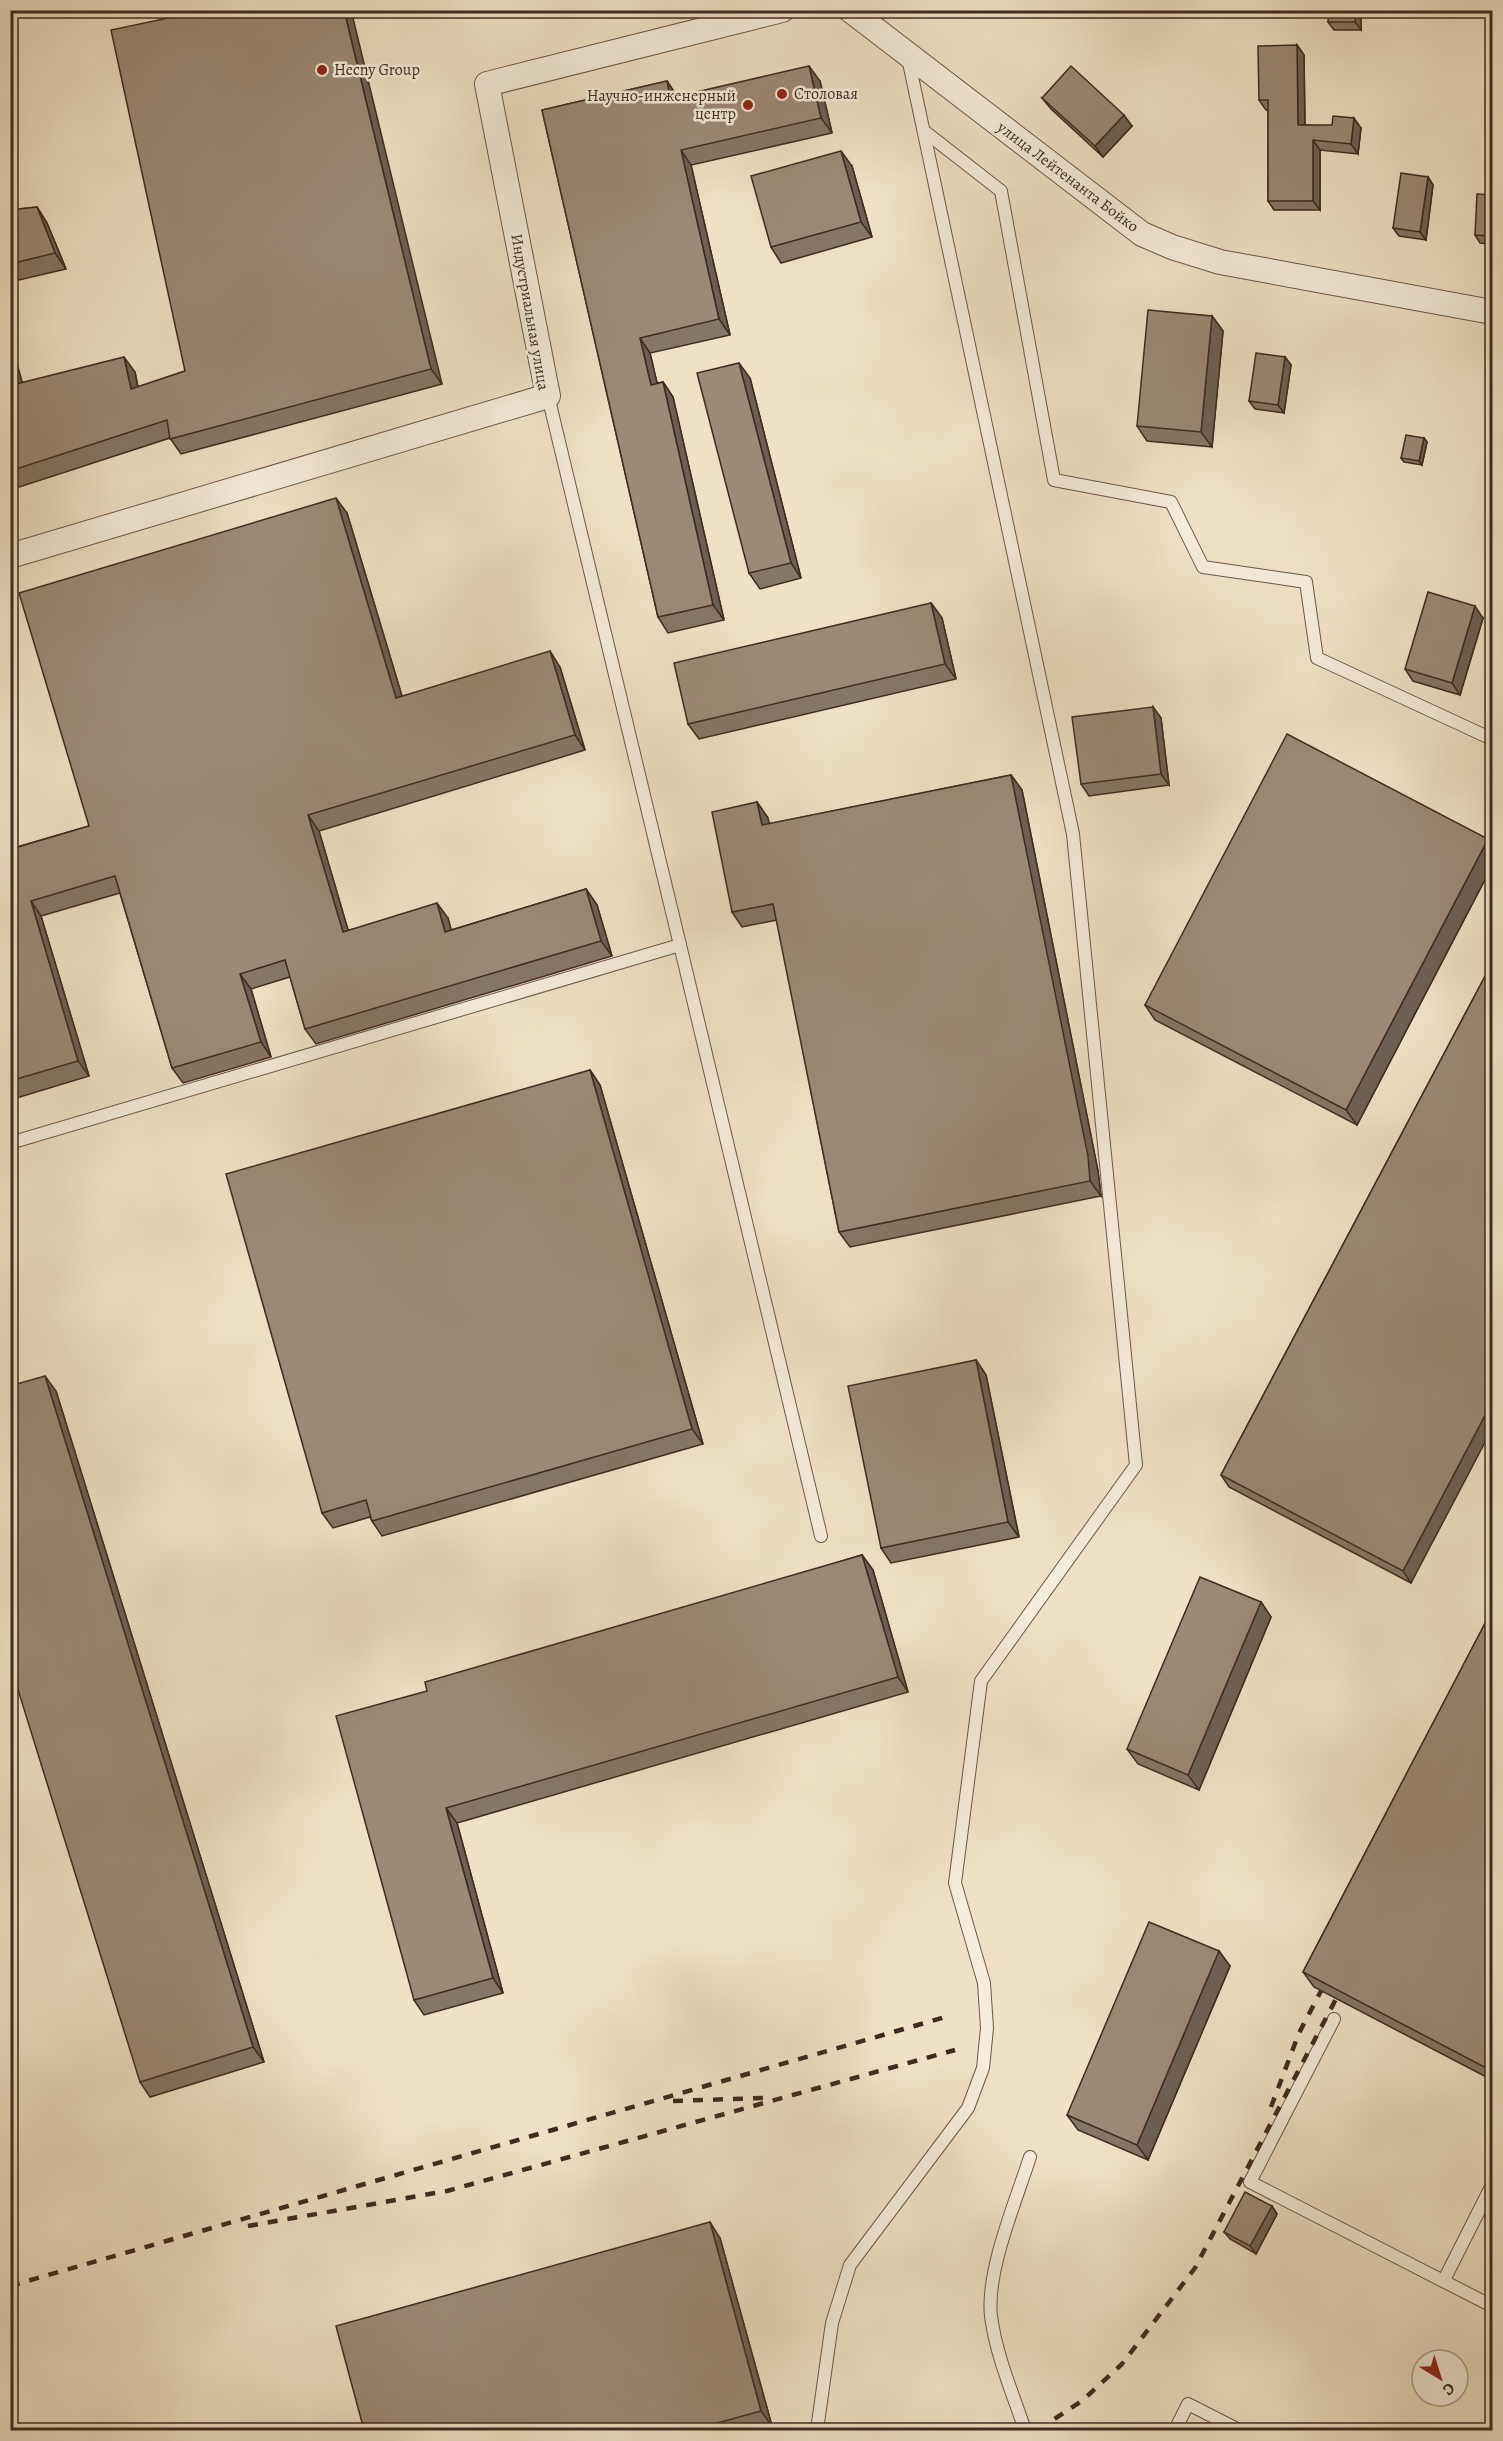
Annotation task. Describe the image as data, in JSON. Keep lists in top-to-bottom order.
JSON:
{
  "streets": {
    "street": ["улица Лейтенанта Бойко", "Индустриальная улица"]
  },
  "places": ["Hecny Group", "Столовая", "Научно-инженерный центр"],
  "north": "bottom right"
}
